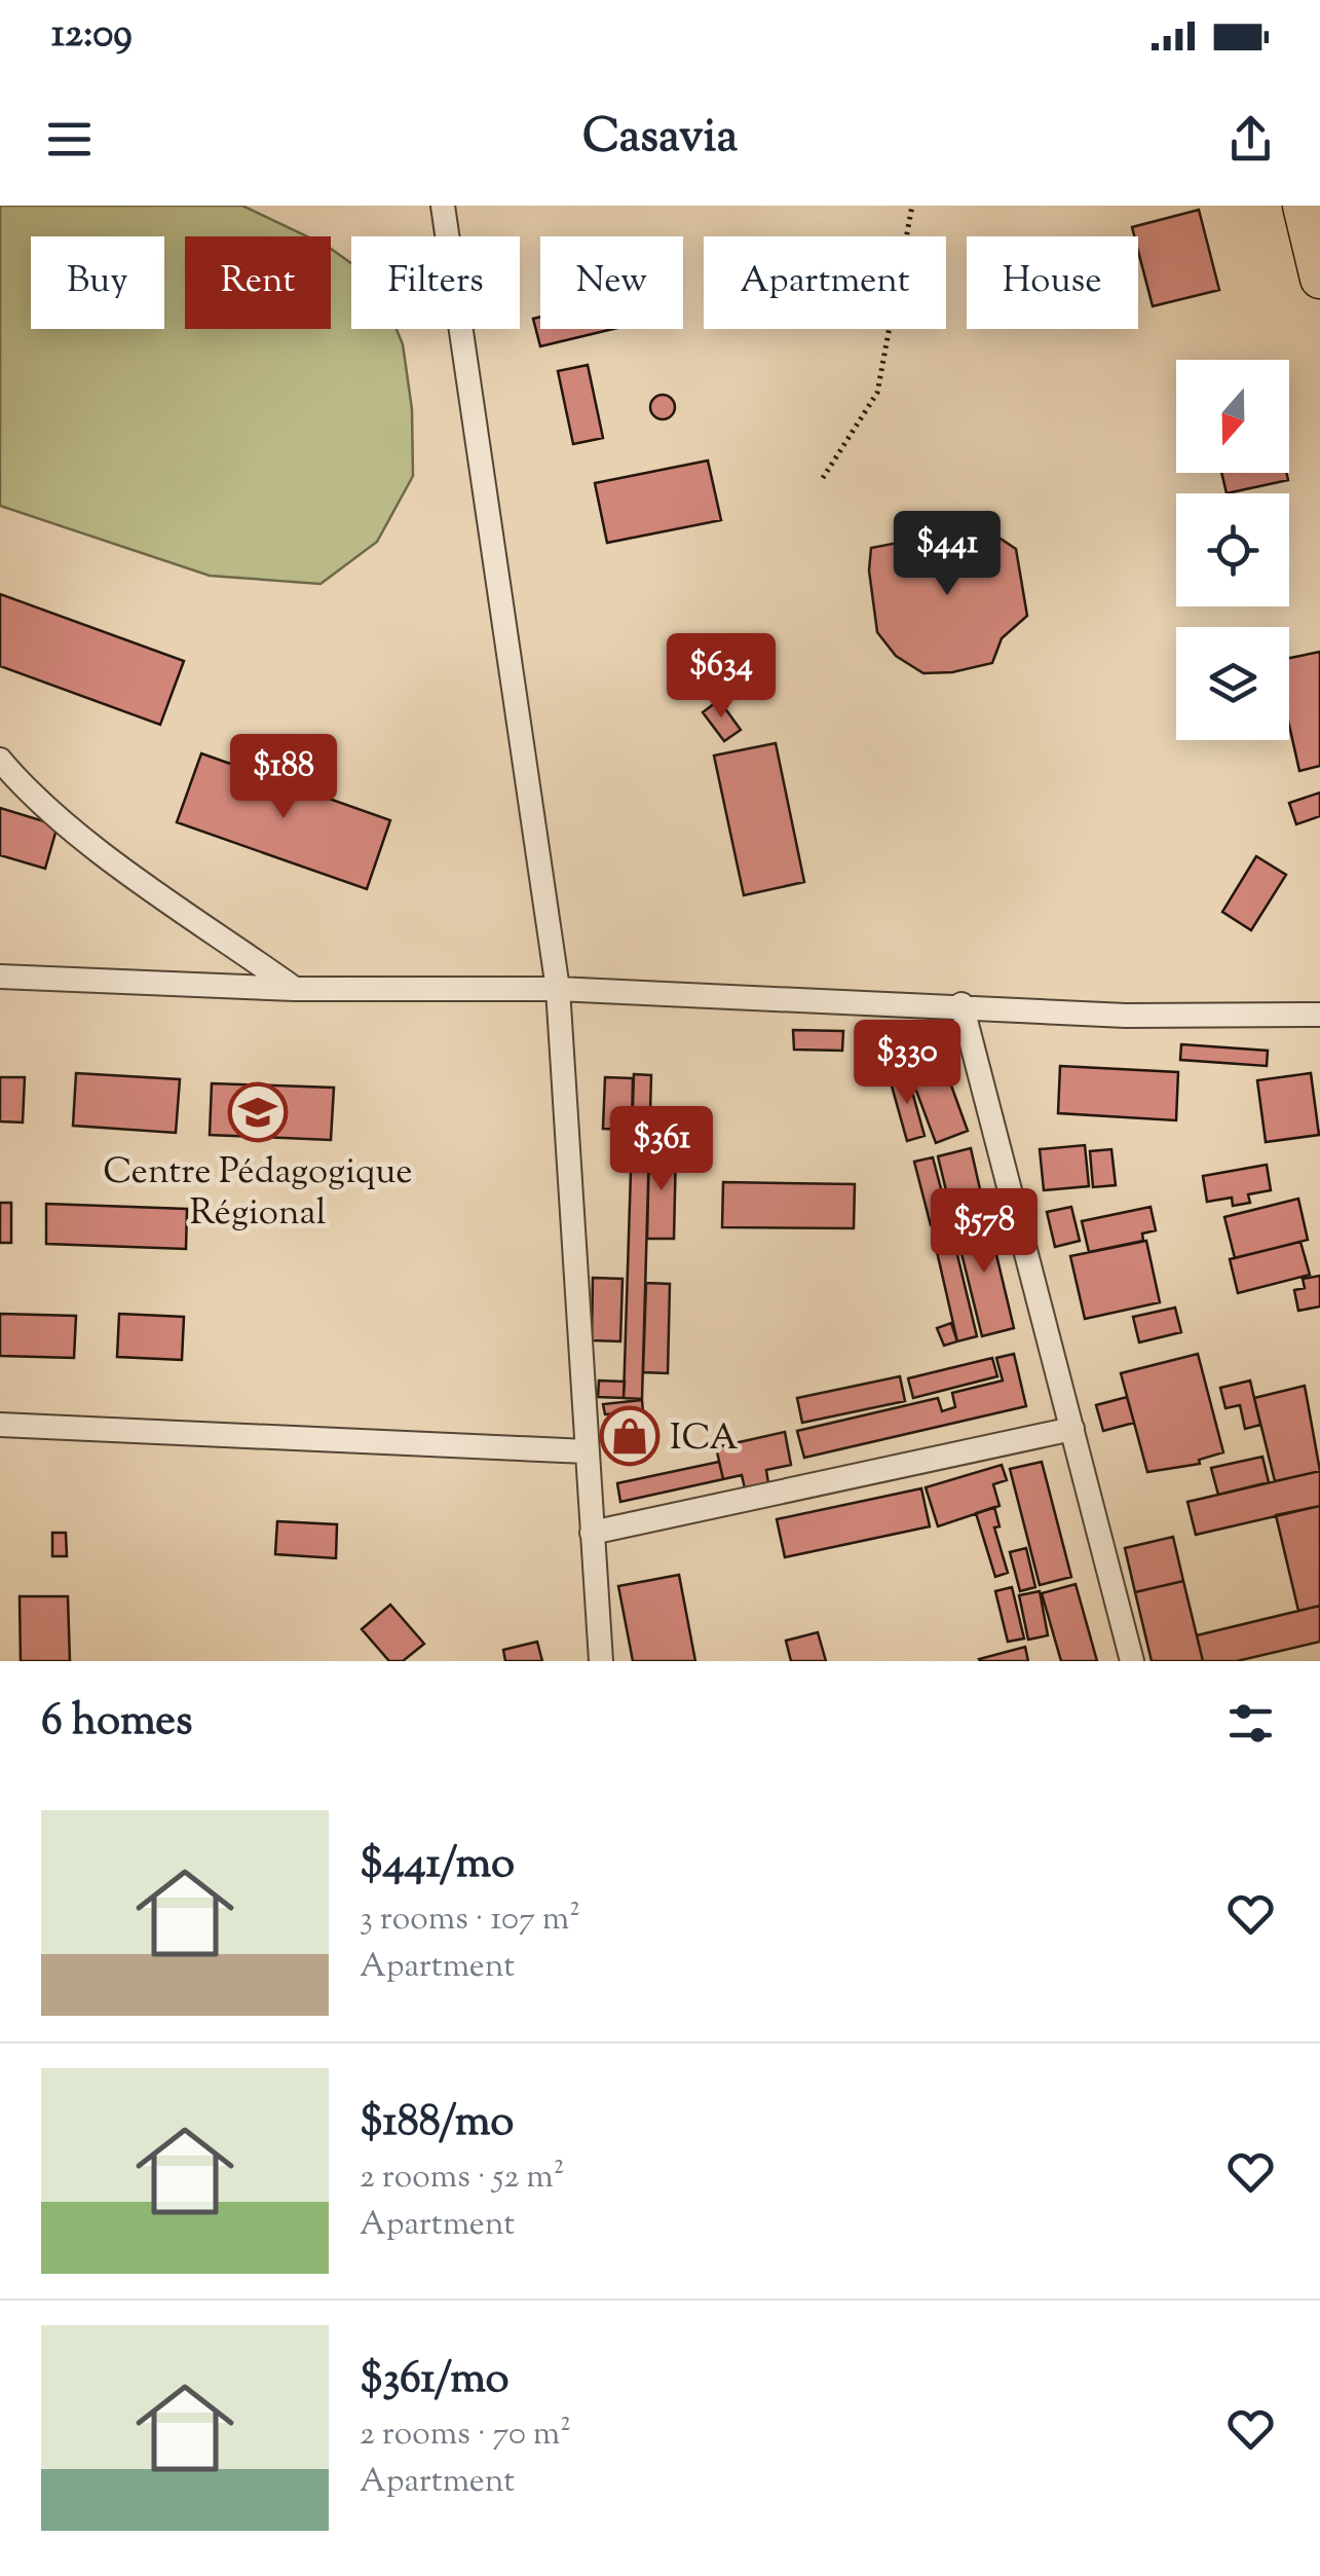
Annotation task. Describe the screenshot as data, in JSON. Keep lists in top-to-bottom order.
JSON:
{
  "places": {
    "school or university": ["Centre Pédagogique Régional"],
    "shop": ["ICA"]
  },
  "north": "bottom",
  "page": {
    "status": "12:09",
    "header": "Casavia",
    "chip": [
      "Buy",
      "Rent",
      "Filters",
      "New",
      "Apartment",
      "House"
    ],
    "price": [
      "$441",
      "$634",
      "$188",
      "$330",
      "$361",
      "$578"
    ],
    "heading": "6 homes",
    "list": [
      {
        "name": "$441/mo",
        "note": "3 rooms · 107 m² · Apartment"
      },
      {
        "name": "$188/mo",
        "note": "2 rooms · 52 m² · Apartment"
      },
      {
        "name": "$361/mo",
        "note": "2 rooms · 70 m² · Apartment"
      }
    ]
  }
}
